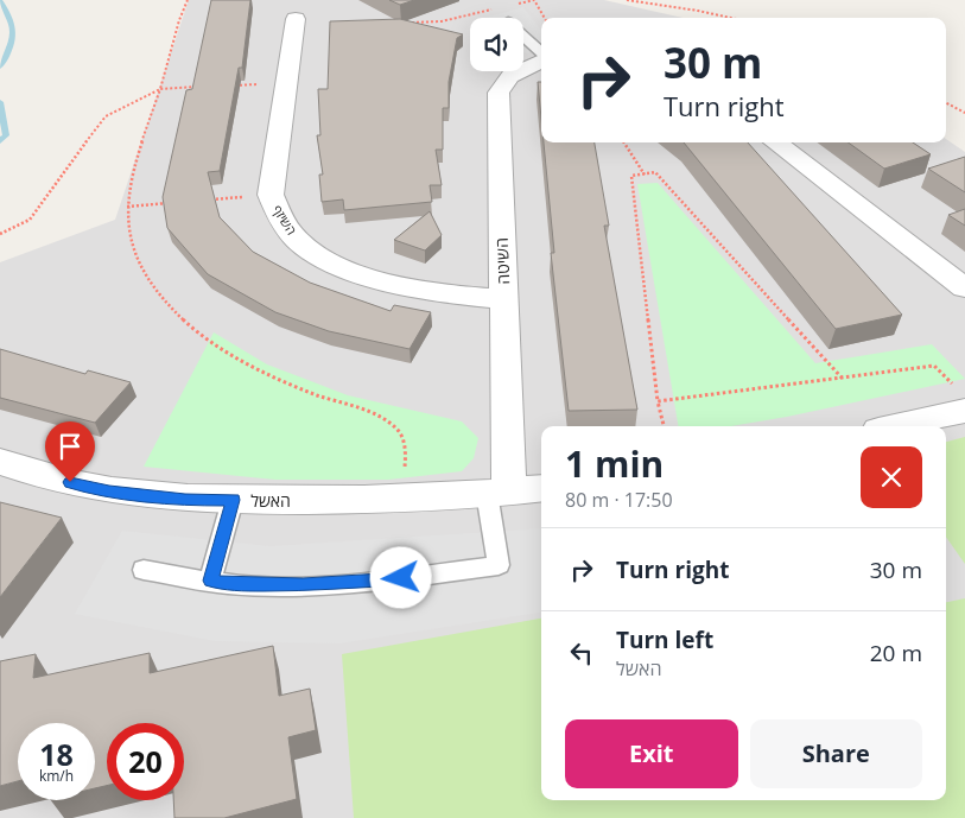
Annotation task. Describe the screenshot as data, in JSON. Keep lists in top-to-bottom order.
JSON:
{
  "streets": {
    "street": ["השיזף", "השיטה", "האשל"]
  },
  "crossings": [
    ["השיזף", "השיטה"],
    ["השיטה", "האשל"]
  ],
  "page": {
    "turn": ["30 m", "Turn right"],
    "heading": ["1 min", "80 m · 17:50"],
    "list": [
      {
        "name": "Turn right",
        "value": "30 m"
      },
      {
        "name": "Turn left",
        "note": "האשל",
        "value": "20 m"
      }
    ],
    "buttons": ["Exit", "Share"],
    "speed": "18 km/h",
    "limit": "20"
  }
}
